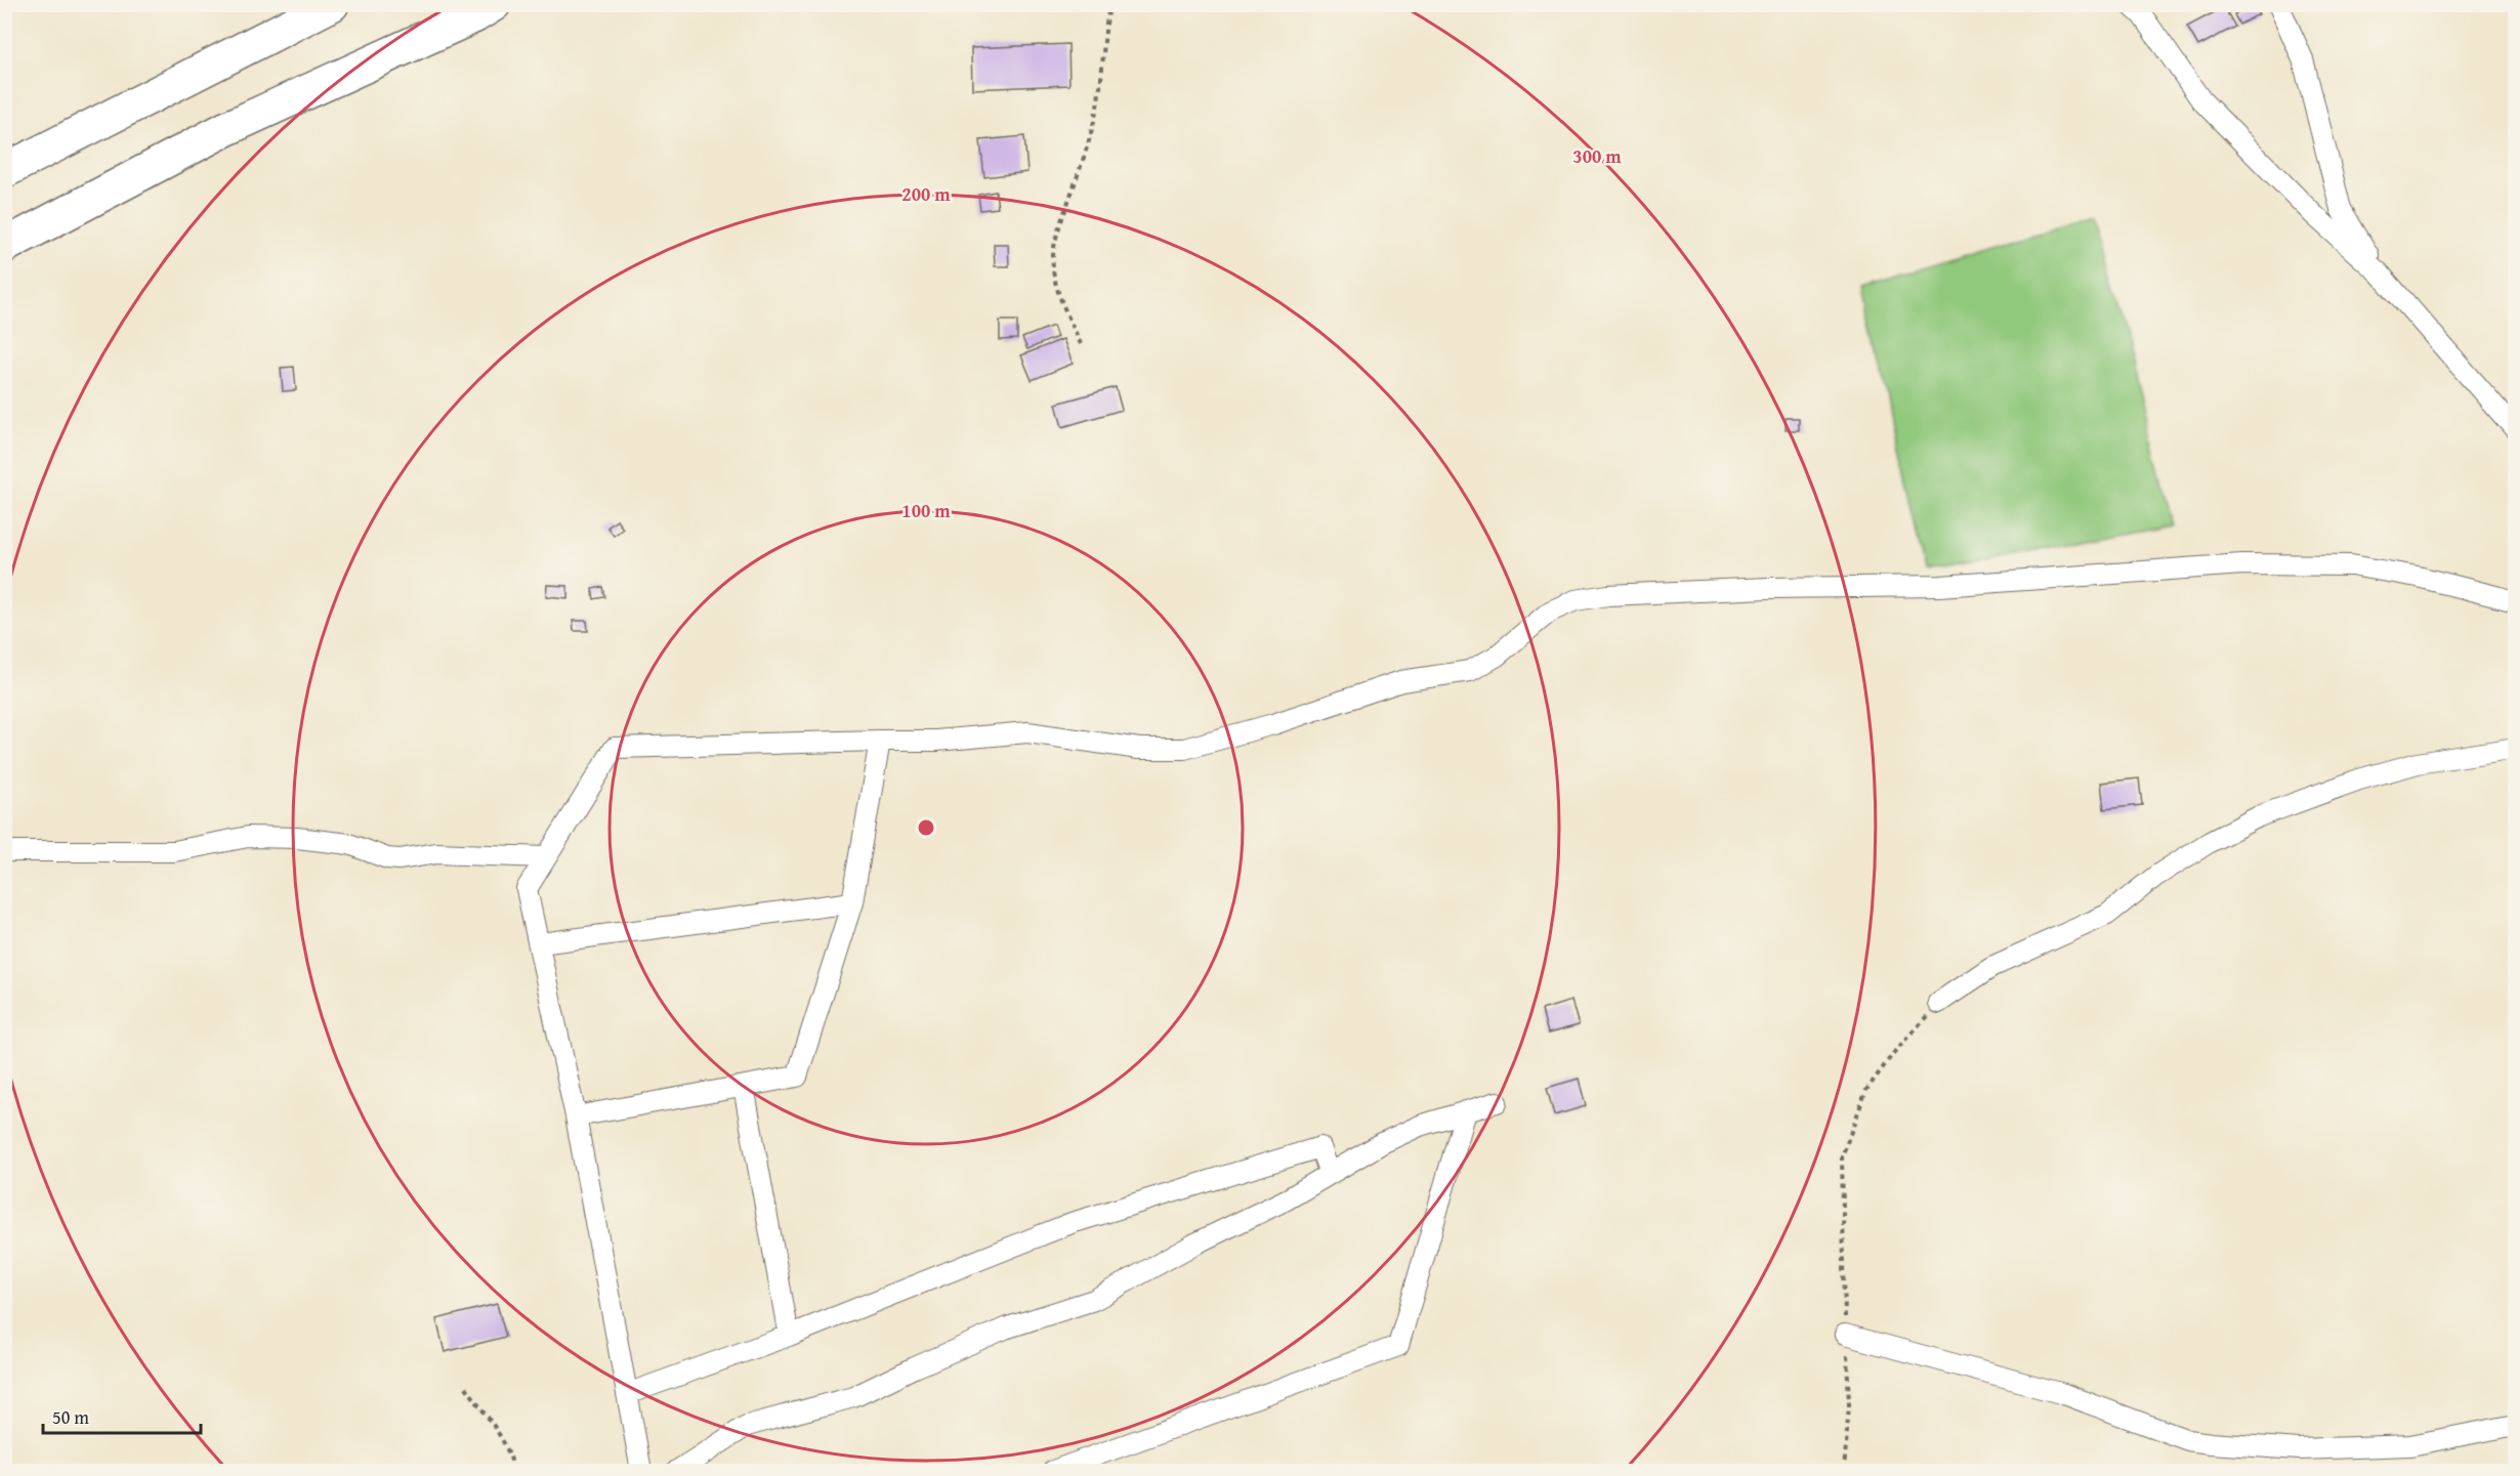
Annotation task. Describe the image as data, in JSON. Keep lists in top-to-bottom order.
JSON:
{
  "scale_bar": "50 m",
  "rings": ["300 m", "200 m", "100 m"]
}
